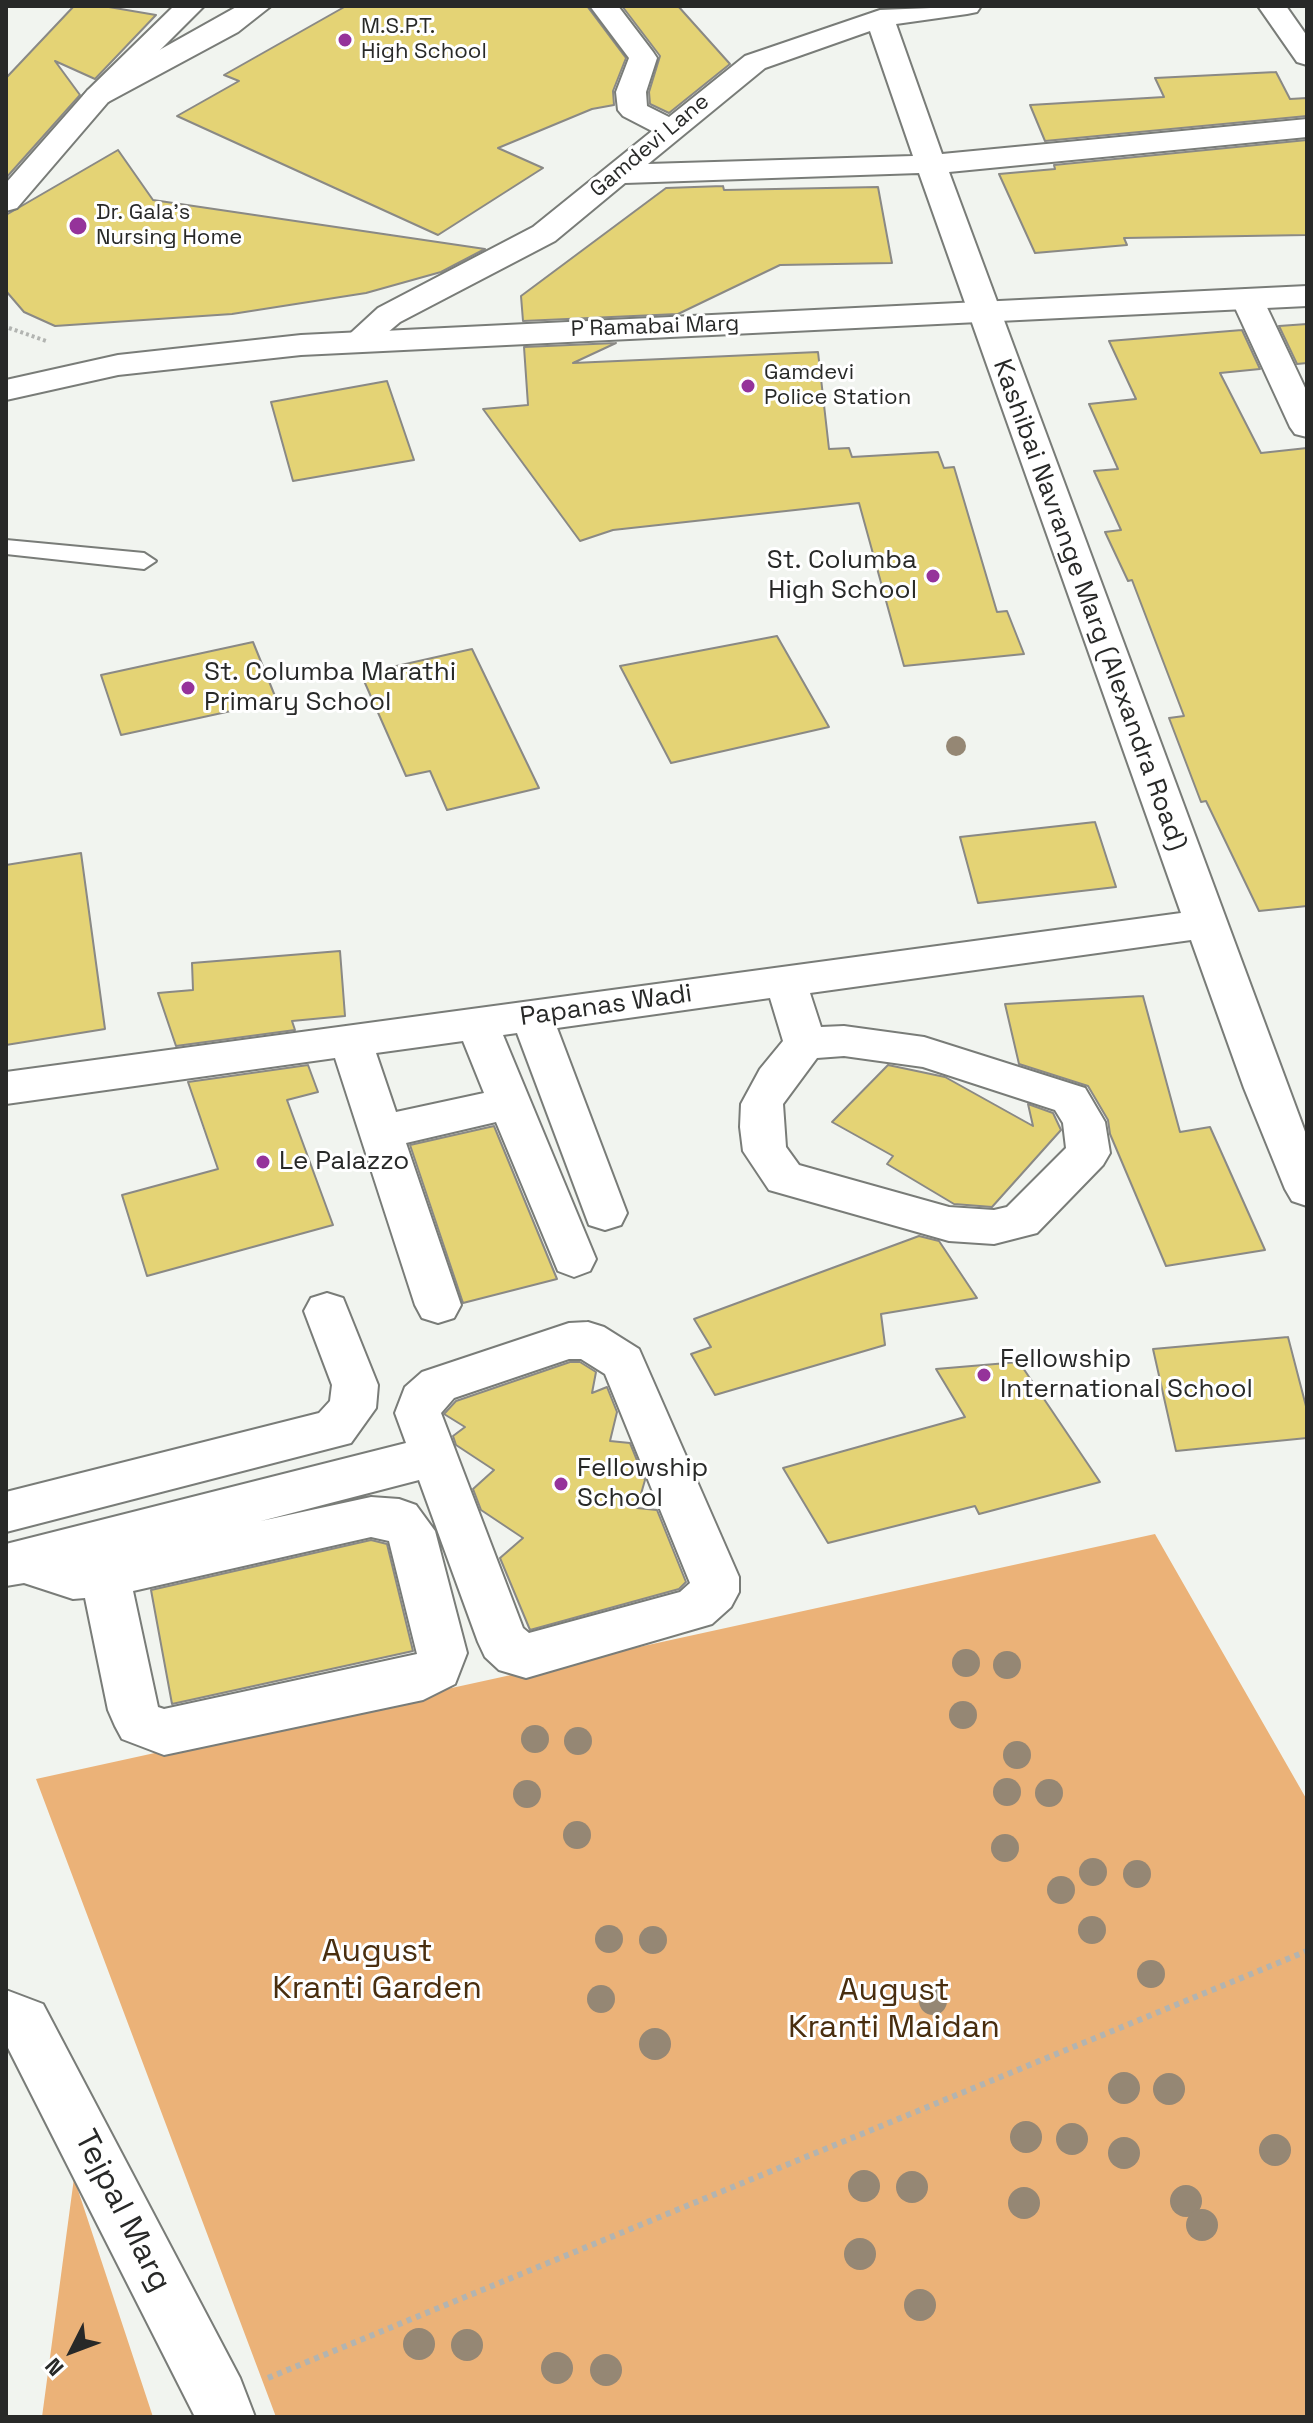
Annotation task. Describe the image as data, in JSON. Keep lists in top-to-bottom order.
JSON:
{
  "streets": {
    "street": [
      "Gamdevi Lane",
      "P Ramabai Marg",
      "Kashibai Navrange Marg (Alexandra Road)",
      "Papanas Wadi",
      "Tejpal Marg"
    ]
  },
  "crossings": [
    ["Gamdevi Lane", "P Ramabai Marg"],
    ["Gamdevi Lane", "Kashibai Navrange Marg (Alexandra Road)"],
    ["P Ramabai Marg", "Kashibai Navrange Marg (Alexandra Road)"],
    ["Kashibai Navrange Marg (Alexandra Road)", "Papanas Wadi"]
  ],
  "parks": ["August Kranti Garden", "August Kranti Maidan"],
  "places": [
    "M.S.P.T. High School",
    "Dr. Gala's Nursing Home",
    "Gamdevi Police Station",
    "St. Columba High School",
    "St. Columba Marathi Primary School",
    "Le Palazzo",
    "Fellowship International School",
    "Fellowship School"
  ],
  "north": "bottom left"
}
